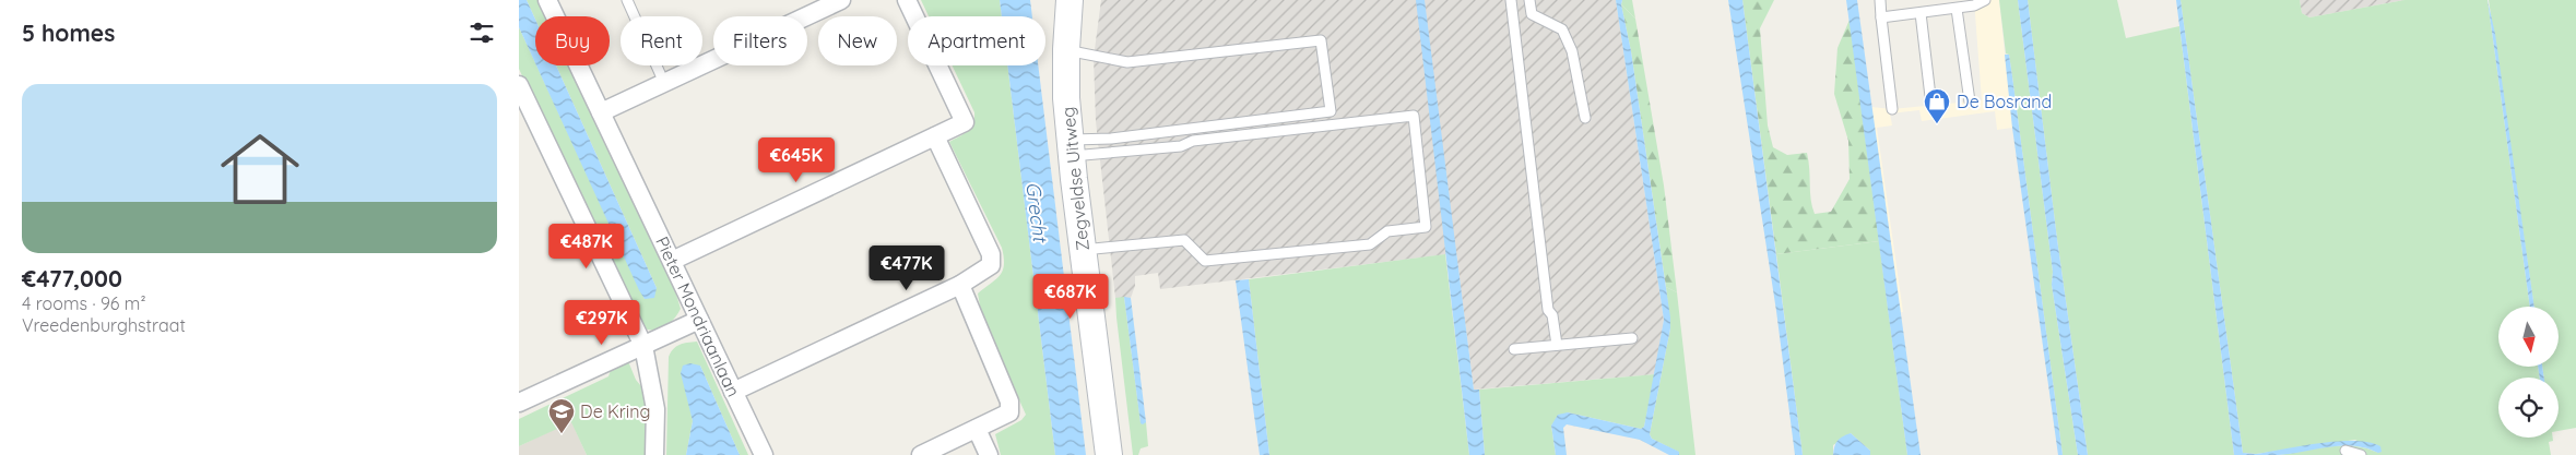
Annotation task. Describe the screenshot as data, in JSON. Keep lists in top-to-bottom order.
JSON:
{
  "streets": {
    "street": ["Zegveldse Uitweg", "Pieter Mondriaanlaan"]
  },
  "water": ["Grecht"],
  "places": {
    "shop": ["De Bosrand"],
    "school or university": ["De Kring"]
  },
  "north": "bottom",
  "page": {
    "heading": "5 homes",
    "chip": [
      "Buy",
      "Rent",
      "Filters",
      "New",
      "Apartment"
    ],
    "list": [
      {
        "name": "€477,000",
        "note": "4 rooms · 96 m² · Vreedenburghstraat"
      }
    ],
    "price": [
      "€645K",
      "€487K",
      "€477K",
      "€687K",
      "€297K"
    ]
  }
}
